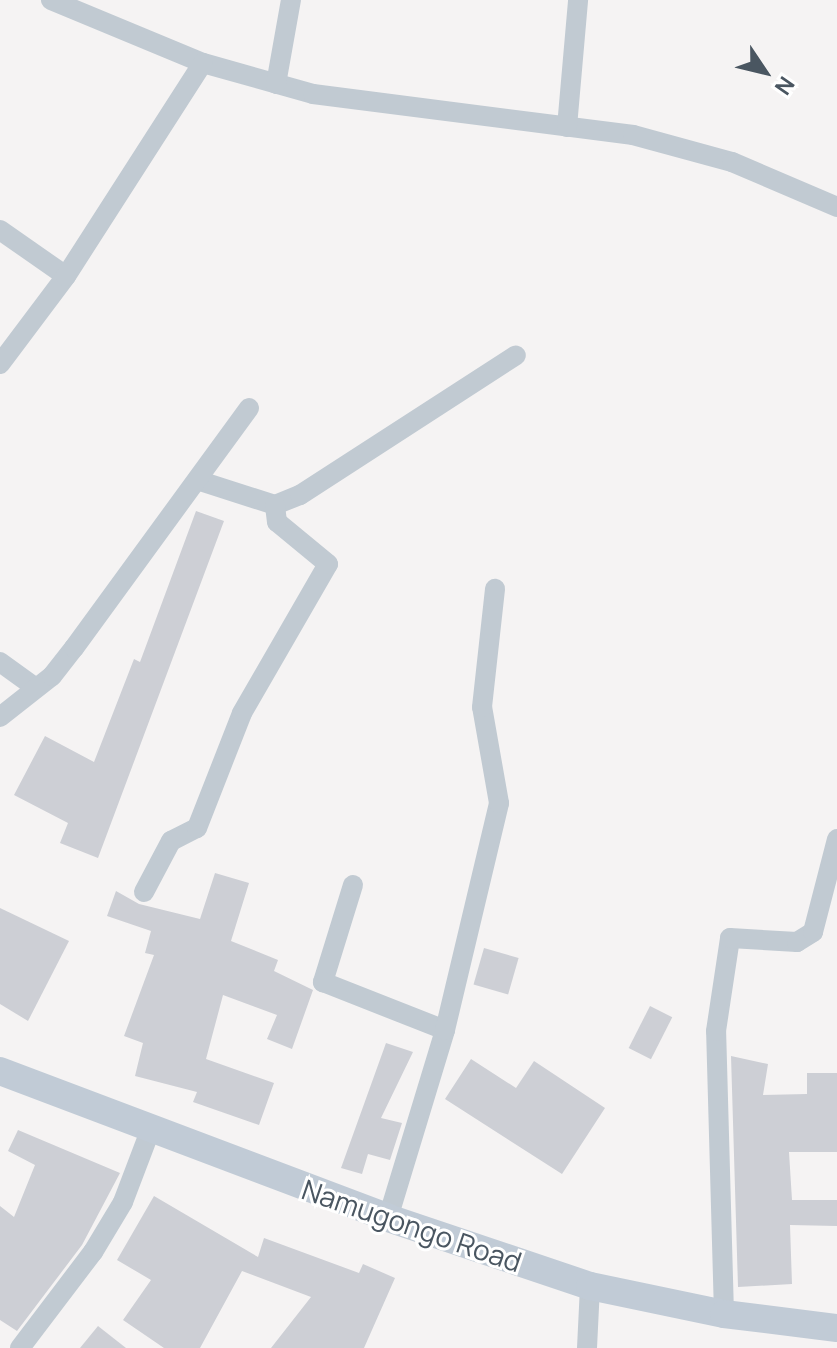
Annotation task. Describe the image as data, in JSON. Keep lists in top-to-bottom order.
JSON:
{
  "streets": {
    "main road": ["Namugongo Road"]
  },
  "north": "bottom right"
}
